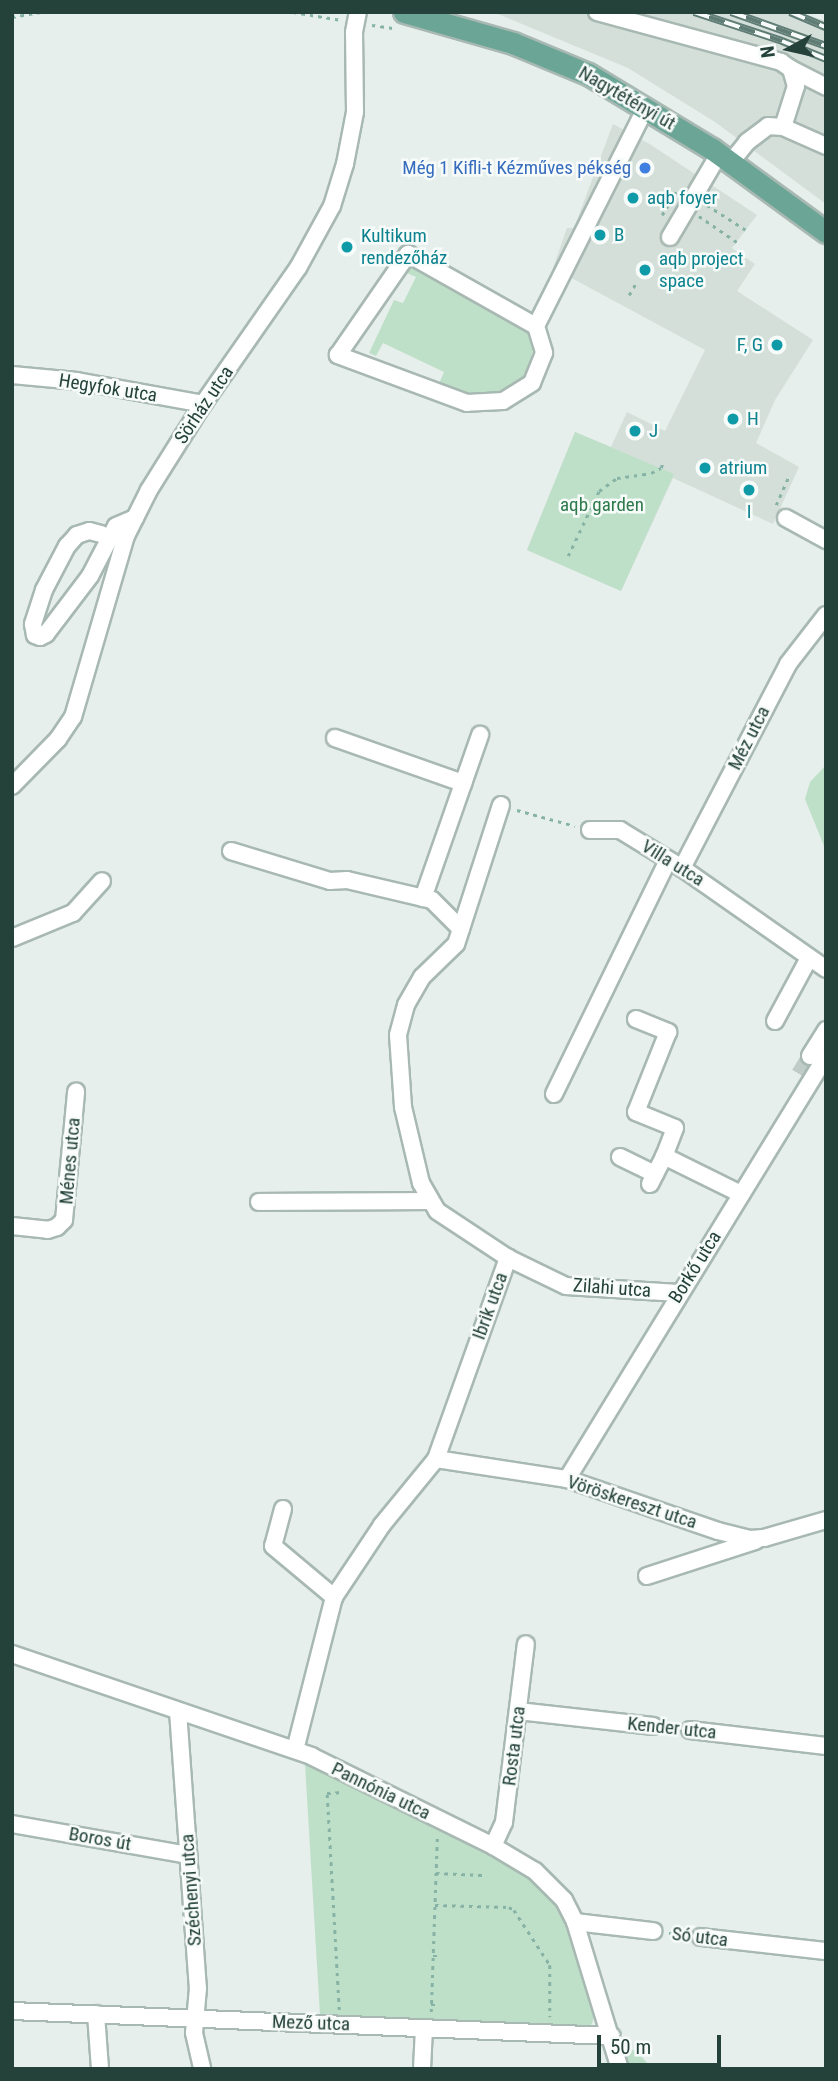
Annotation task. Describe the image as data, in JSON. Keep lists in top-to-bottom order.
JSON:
{
  "streets": {
    "main road": ["Nagytétényi út"],
    "street": [
      "Hegyfok utca",
      "Sörház utca",
      "Méz utca",
      "Villa utca",
      "Ménes utca",
      "Borkő utca",
      "Zilahi utca",
      "Ibrik utca",
      "Vöröskereszt utca",
      "Kender utca",
      "Rosta utca",
      "Pannónia utca",
      "Boros út",
      "Széchenyi utca",
      "Só utca",
      "Mező utca"
    ]
  },
  "crossings": [
    ["Hegyfok utca", "Sörház utca"],
    ["Méz utca", "Villa utca"],
    ["Borkő utca", "Zilahi utca"],
    ["Borkő utca", "Vöröskereszt utca"],
    ["Zilahi utca", "Ibrik utca"],
    ["Ibrik utca", "Vöröskereszt utca"],
    ["Ibrik utca", "Pannónia utca"],
    ["Kender utca", "Rosta utca"],
    ["Rosta utca", "Pannónia utca"],
    ["Pannónia utca", "Széchenyi utca"],
    ["Pannónia utca", "Só utca"],
    ["Pannónia utca", "Mező utca"],
    ["Boros út", "Széchenyi utca"],
    ["Széchenyi utca", "Mező utca"]
  ],
  "parks": ["aqb garden"],
  "places": [
    "Még 1 Kifli-t Kézműves pékség",
    "aqb foyer",
    "B",
    "Kultikum rendezőház",
    "aqb project space",
    "F, G",
    "H",
    "J",
    "atrium",
    "I"
  ],
  "scale_bar": "50 m",
  "north": "left"
}
